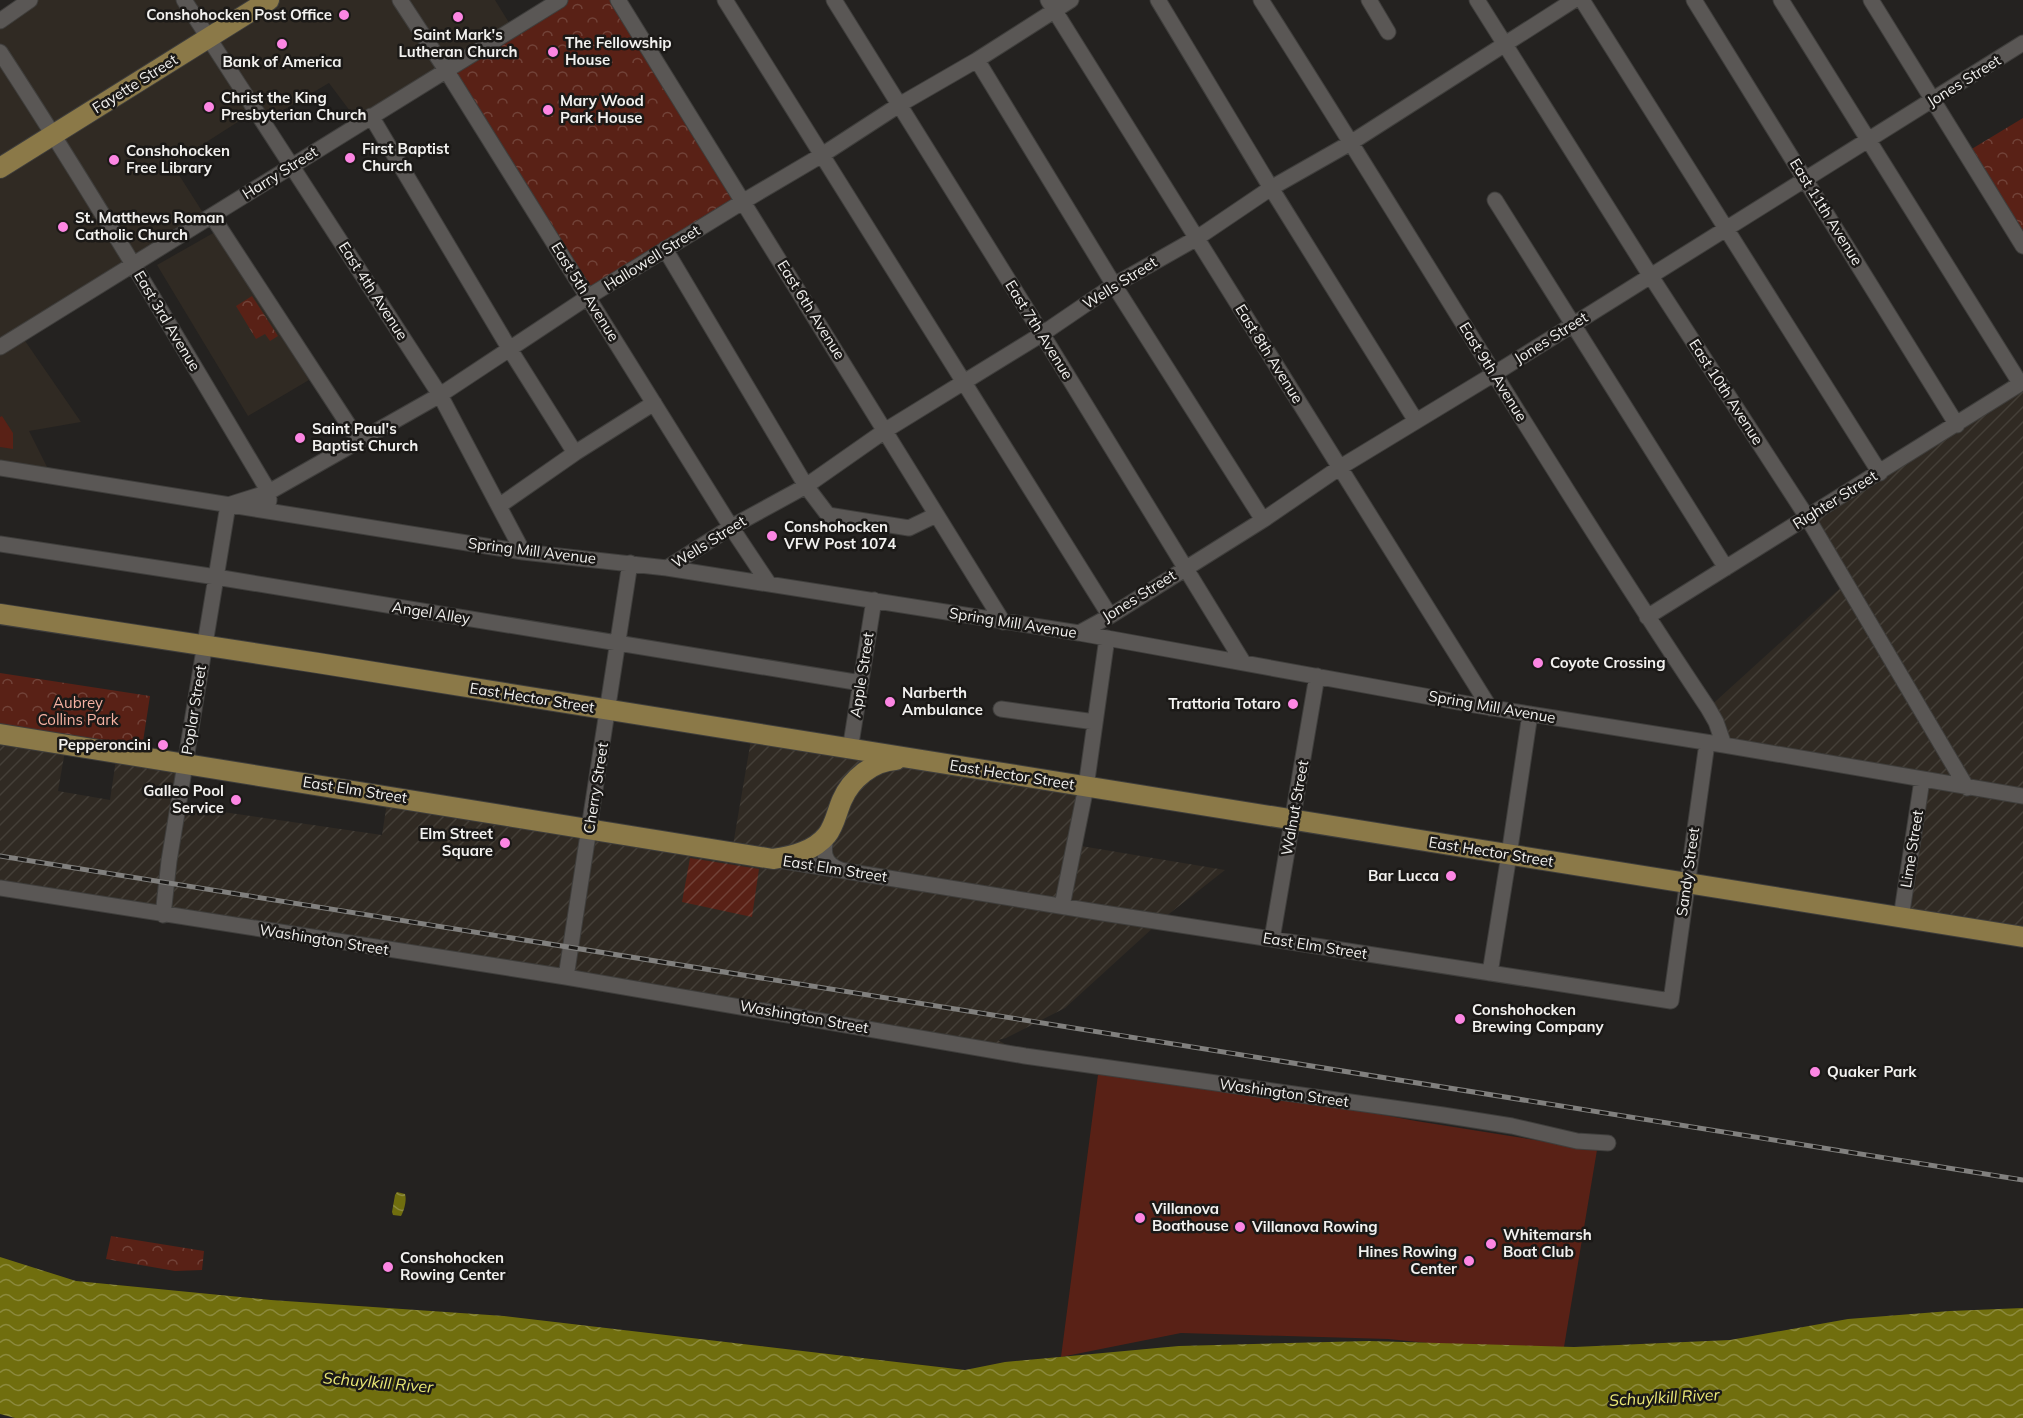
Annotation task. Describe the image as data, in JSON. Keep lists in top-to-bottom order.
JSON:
{
  "streets": {
    "main road": ["Fayette Street", "East Hector Street", "East Elm Street"],
    "street": [
      "Jones Street",
      "Harry Street",
      "East 11th Avenue",
      "Hallowell Street",
      "Wells Street",
      "East 4th Avenue",
      "East 5th Avenue",
      "East 6th Avenue",
      "East 3rd Avenue",
      "East 7th Avenue",
      "East 8th Avenue",
      "East 9th Avenue",
      "East 10th Avenue",
      "Righter Street",
      "Spring Mill Avenue",
      "Angel Alley",
      "Apple Street",
      "Poplar Street",
      "Cherry Street",
      "Walnut Street",
      "Lime Street",
      "Sandy Street",
      "Washington Street"
    ]
  },
  "crossings": [
    ["Jones Street", "East 11th Avenue"],
    ["Jones Street", "East 7th Avenue"],
    ["Jones Street", "East 8th Avenue"],
    ["Jones Street", "East 9th Avenue"],
    ["Jones Street", "East 10th Avenue"],
    ["Jones Street", "Spring Mill Avenue"],
    ["Jones Street", "East Hector Street"],
    ["Jones Street", "East Elm Street"],
    ["Fayette Street", "East 4th Avenue"],
    ["Fayette Street", "East 3rd Avenue"],
    ["Harry Street", "East 4th Avenue"],
    ["Harry Street", "East 5th Avenue"],
    ["Harry Street", "East 3rd Avenue"],
    ["East 11th Avenue", "Righter Street"],
    ["Hallowell Street", "East 4th Avenue"],
    ["Hallowell Street", "East 5th Avenue"],
    ["Hallowell Street", "East 6th Avenue"],
    ["Hallowell Street", "East 3rd Avenue"],
    ["Hallowell Street", "East 7th Avenue"],
    ["Hallowell Street", "East 8th Avenue"],
    ["Hallowell Street", "Spring Mill Avenue"],
    ["Hallowell Street", "Poplar Street"],
    ["Wells Street", "East 5th Avenue"],
    ["Wells Street", "East 6th Avenue"],
    ["Wells Street", "East 7th Avenue"],
    ["Wells Street", "East 8th Avenue"],
    ["Wells Street", "East 9th Avenue"],
    ["Wells Street", "East 10th Avenue"],
    ["Wells Street", "Spring Mill Avenue"],
    ["East 4th Avenue", "Spring Mill Avenue"],
    ["East 5th Avenue", "Spring Mill Avenue"],
    ["East 6th Avenue", "Spring Mill Avenue"],
    ["East 7th Avenue", "Spring Mill Avenue"],
    ["East 8th Avenue", "Spring Mill Avenue"],
    ["East 9th Avenue", "Righter Street"],
    ["East 9th Avenue", "Spring Mill Avenue"],
    ["East 10th Avenue", "Righter Street"],
    ["East 10th Avenue", "Spring Mill Avenue"],
    ["Spring Mill Avenue", "Apple Street"],
    ["Spring Mill Avenue", "Poplar Street"],
    ["Spring Mill Avenue", "Cherry Street"],
    ["Spring Mill Avenue", "Walnut Street"],
    ["Spring Mill Avenue", "Lime Street"],
    ["Spring Mill Avenue", "Sandy Street"],
    ["Angel Alley", "Apple Street"],
    ["Angel Alley", "Poplar Street"],
    ["Angel Alley", "Cherry Street"],
    ["Apple Street", "East Hector Street"],
    ["East Hector Street", "Poplar Street"],
    ["East Hector Street", "Cherry Street"],
    ["East Hector Street", "Walnut Street"],
    ["East Hector Street", "Lime Street"],
    ["East Hector Street", "Sandy Street"],
    ["Poplar Street", "East Elm Street"],
    ["Poplar Street", "Washington Street"],
    ["Cherry Street", "East Elm Street"],
    ["Cherry Street", "Washington Street"],
    ["East Elm Street", "Walnut Street"],
    ["East Elm Street", "Sandy Street"]
  ],
  "water": ["Schuylkill River"],
  "parks": ["Aubrey Collins Park"],
  "places": [
    "Conshohocken Post Office",
    "Saint Mark's Lutheran Church",
    "Bank of America",
    "The Fellowship House",
    "Christ the King Presbyterian Church",
    "Mary Wood Park House",
    "First Baptist Church",
    "Conshohocken Free Library",
    "St. Matthews Roman Catholic Church",
    "Saint Paul's Baptist Church",
    "Conshohocken VFW Post 1074",
    "Coyote Crossing",
    "Narberth Ambulance",
    "Trattoria Totaro",
    "Pepperoncini",
    "Galleo Pool Service",
    "Elm Street Square",
    "Bar Lucca",
    "Conshohocken Brewing Company",
    "Quaker Park",
    "Villanova Boathouse",
    "Villanova Rowing",
    "Whitemarsh Boat Club",
    "Hines Rowing Center",
    "Conshohocken Rowing Center"
  ]
}
